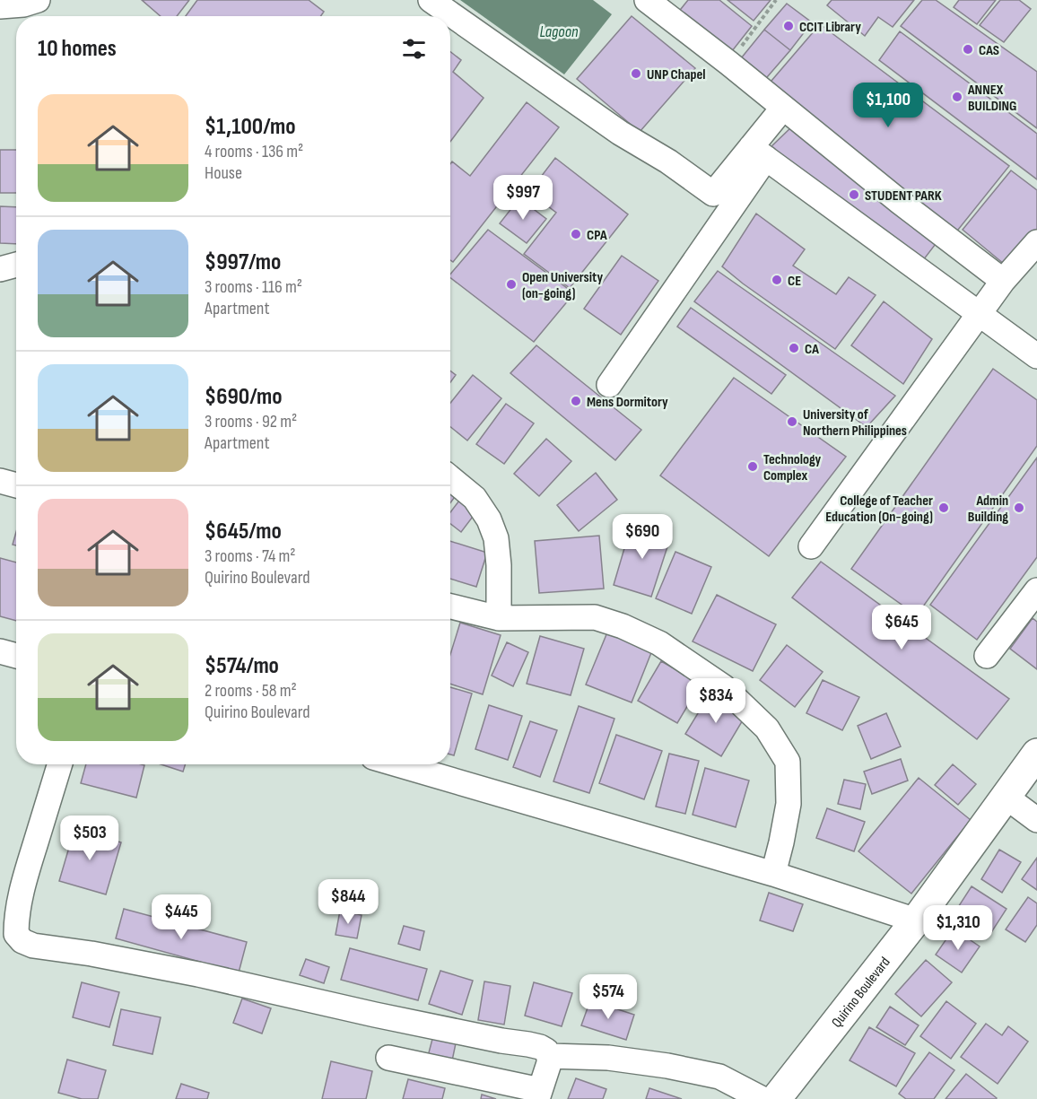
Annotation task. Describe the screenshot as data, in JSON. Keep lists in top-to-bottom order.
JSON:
{
  "streets": {
    "main road": ["Quirino Boulevard"]
  },
  "water": ["Lagoon"],
  "places": [
    "CCIT Library",
    "CAS",
    "UNP Chapel",
    "ANNEX BUILDING",
    "STUDENT PARK",
    "CPA",
    "CE",
    "Open University (on-going)",
    "CA",
    "Mens Dormitory",
    "University of Northern Philippines",
    "Technology Complex",
    "College of Teacher Education (On-going)",
    "Admin Building"
  ],
  "page": {
    "heading": "10 homes",
    "list": [
      {
        "name": "$1,100/mo",
        "note": "4 rooms · 136 m² · House"
      },
      {
        "name": "$997/mo",
        "note": "3 rooms · 116 m² · Apartment"
      },
      {
        "name": "$690/mo",
        "note": "3 rooms · 92 m² · Apartment"
      },
      {
        "name": "$645/mo",
        "note": "3 rooms · 74 m² · Quirino Boulevard"
      },
      {
        "name": "$574/mo",
        "note": "2 rooms · 58 m² · Quirino Boulevard"
      }
    ],
    "price": [
      "$1,100",
      "$997",
      "$690",
      "$645",
      "$834",
      "$503",
      "$844",
      "$445",
      "$1,310",
      "$574"
    ]
  }
}
